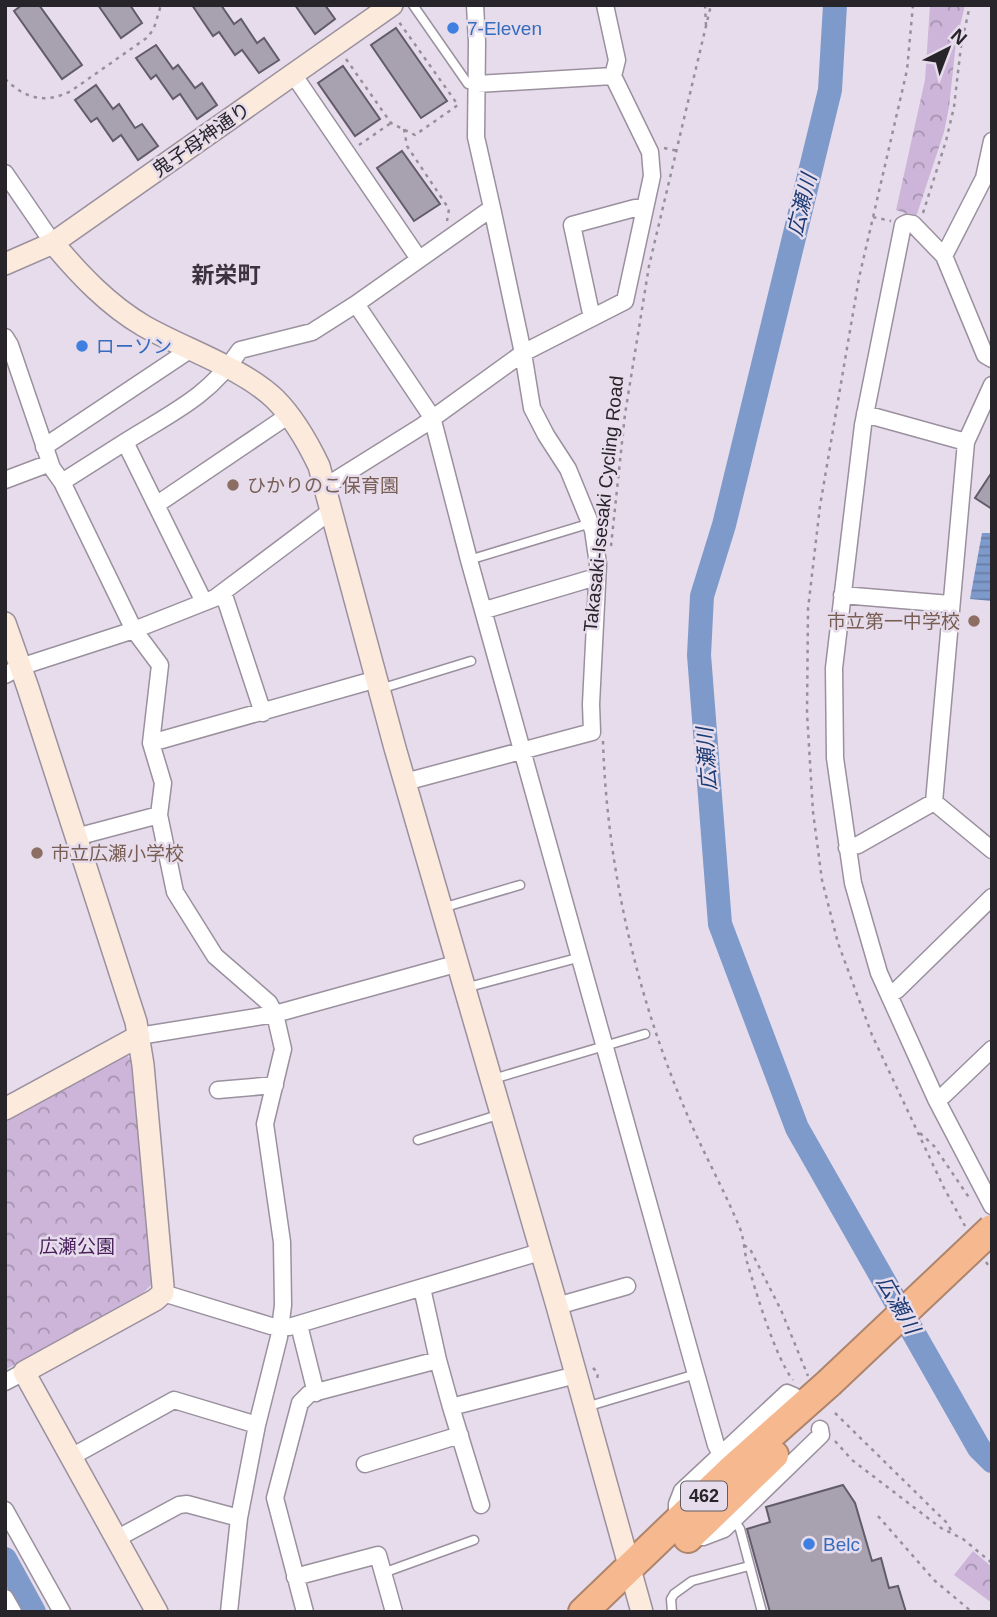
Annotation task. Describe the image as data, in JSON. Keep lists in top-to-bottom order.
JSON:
{
  "streets": {
    "highway": ["462"],
    "street": ["鬼子母神通り"],
    "path": ["Takasaki-Isesaki Cycling Road"]
  },
  "districts": ["新栄町"],
  "water": ["広瀬川"],
  "parks": ["広瀬公園"],
  "places": [
    "7-Eleven",
    "ローソン",
    "ひかりのこ保育園",
    "市立第一中学校",
    "市立広瀬小学校",
    "Belc"
  ],
  "north": "top right"
}
